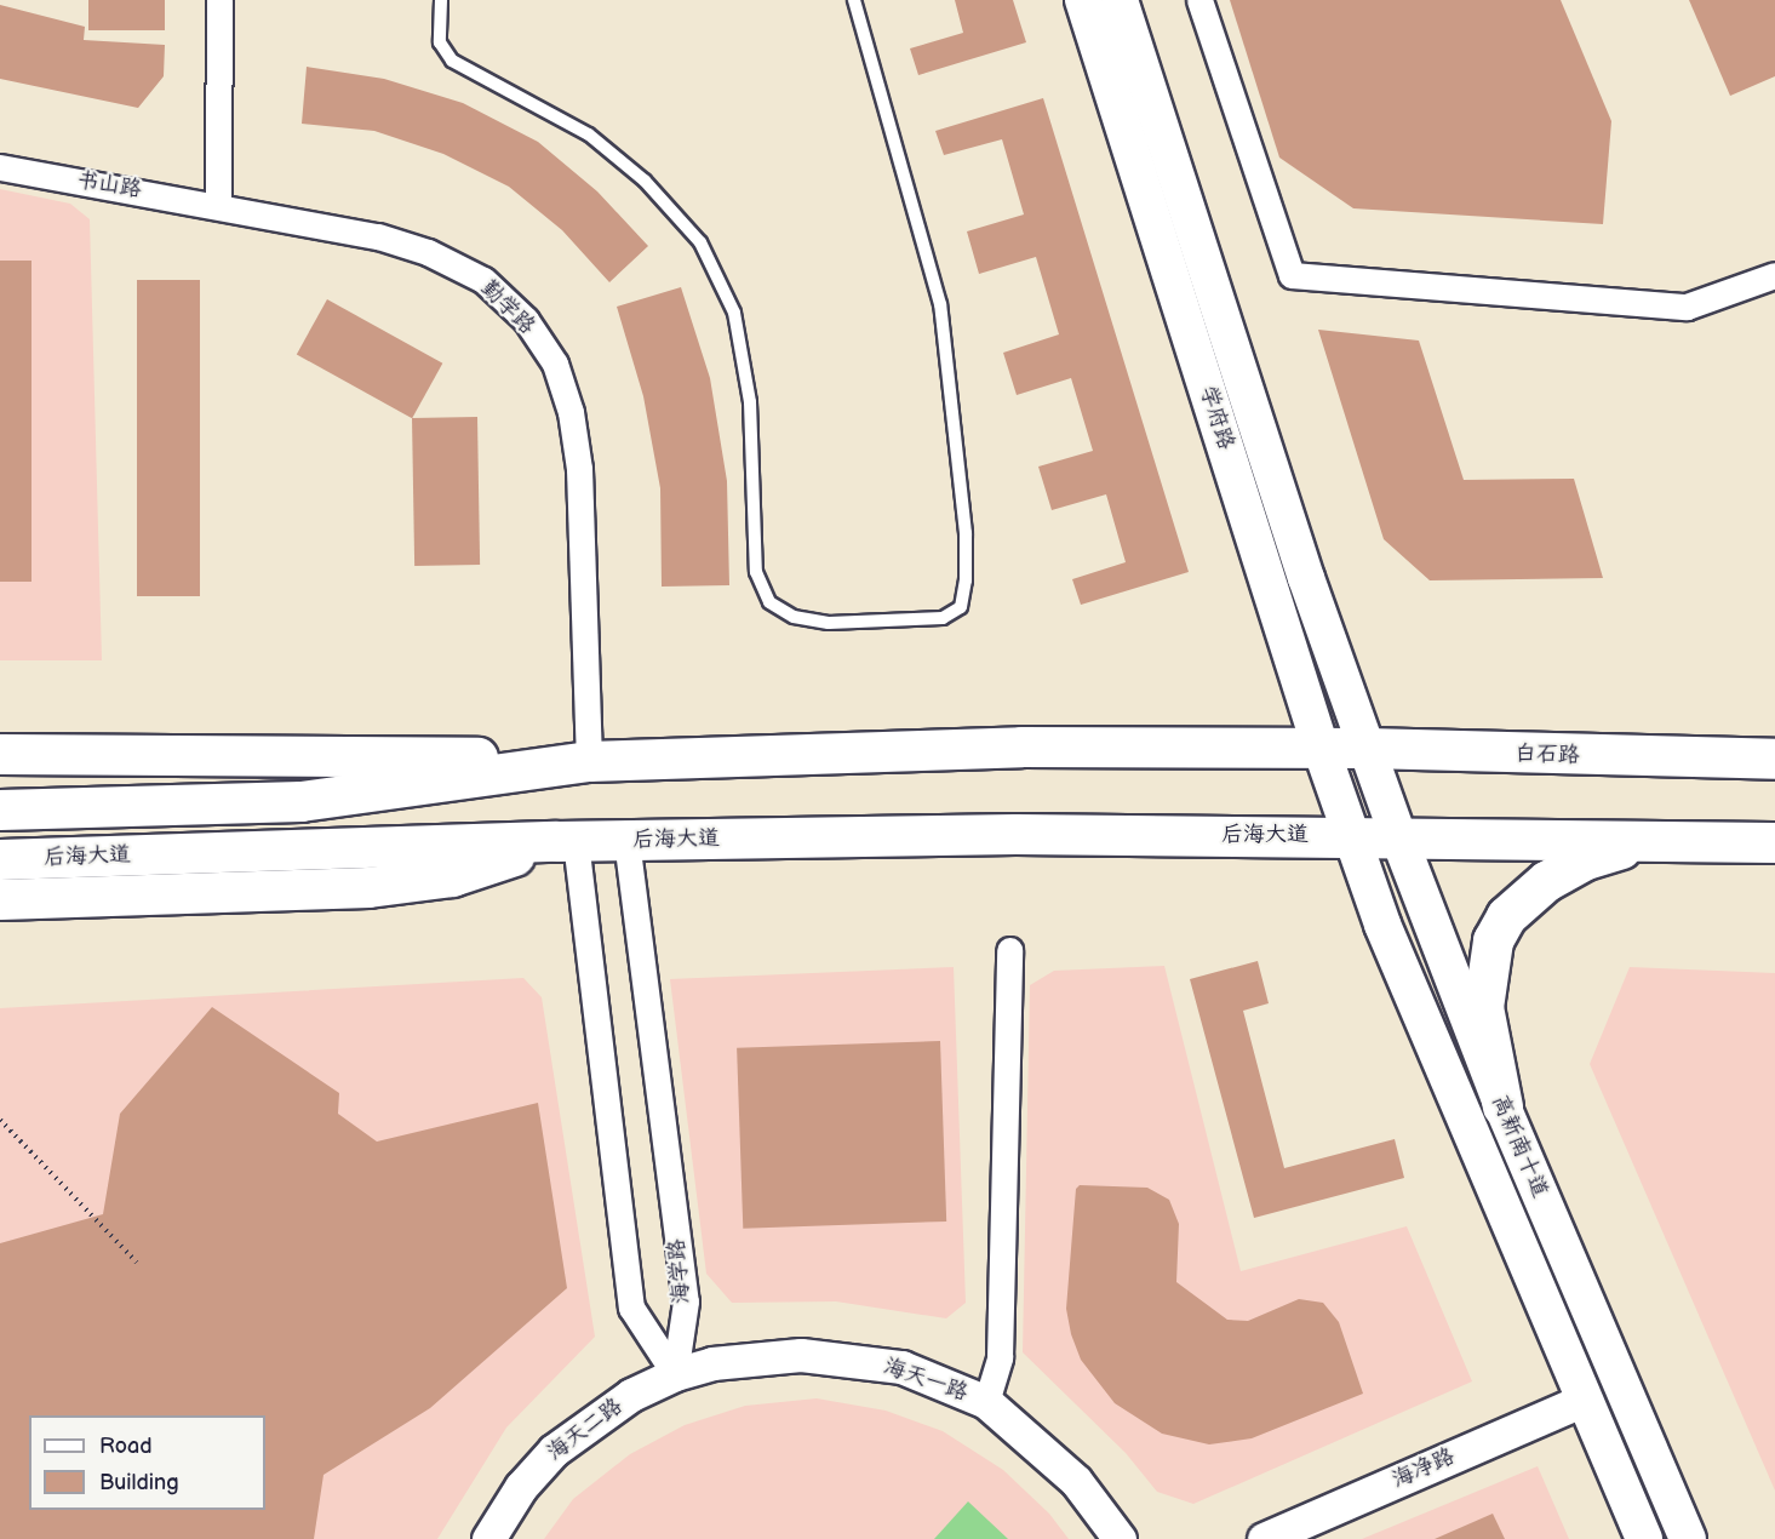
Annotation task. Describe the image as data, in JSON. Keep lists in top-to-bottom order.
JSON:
{
  "streets": {
    "main road": [
      "学府路",
      "白石路",
      "后海大道",
      "高新南十道"
    ],
    "street": [
      "书山路",
      "勤学路",
      "海学路",
      "海天一路",
      "海天二路",
      "海净路"
    ]
  },
  "crossings": [
    ["书山路", "勤学路"],
    ["学府路", "白石路"],
    ["学府路", "后海大道"],
    ["学府路", "高新南十道"],
    ["白石路", "高新南十道"],
    ["后海大道", "高新南十道"],
    ["后海大道", "海学路"],
    ["高新南十道", "海净路"],
    ["海学路", "海天一路"],
    ["海学路", "海天二路"],
    ["海天一路", "海天二路"]
  ],
  "legend": ["Road", "Building"]
}
